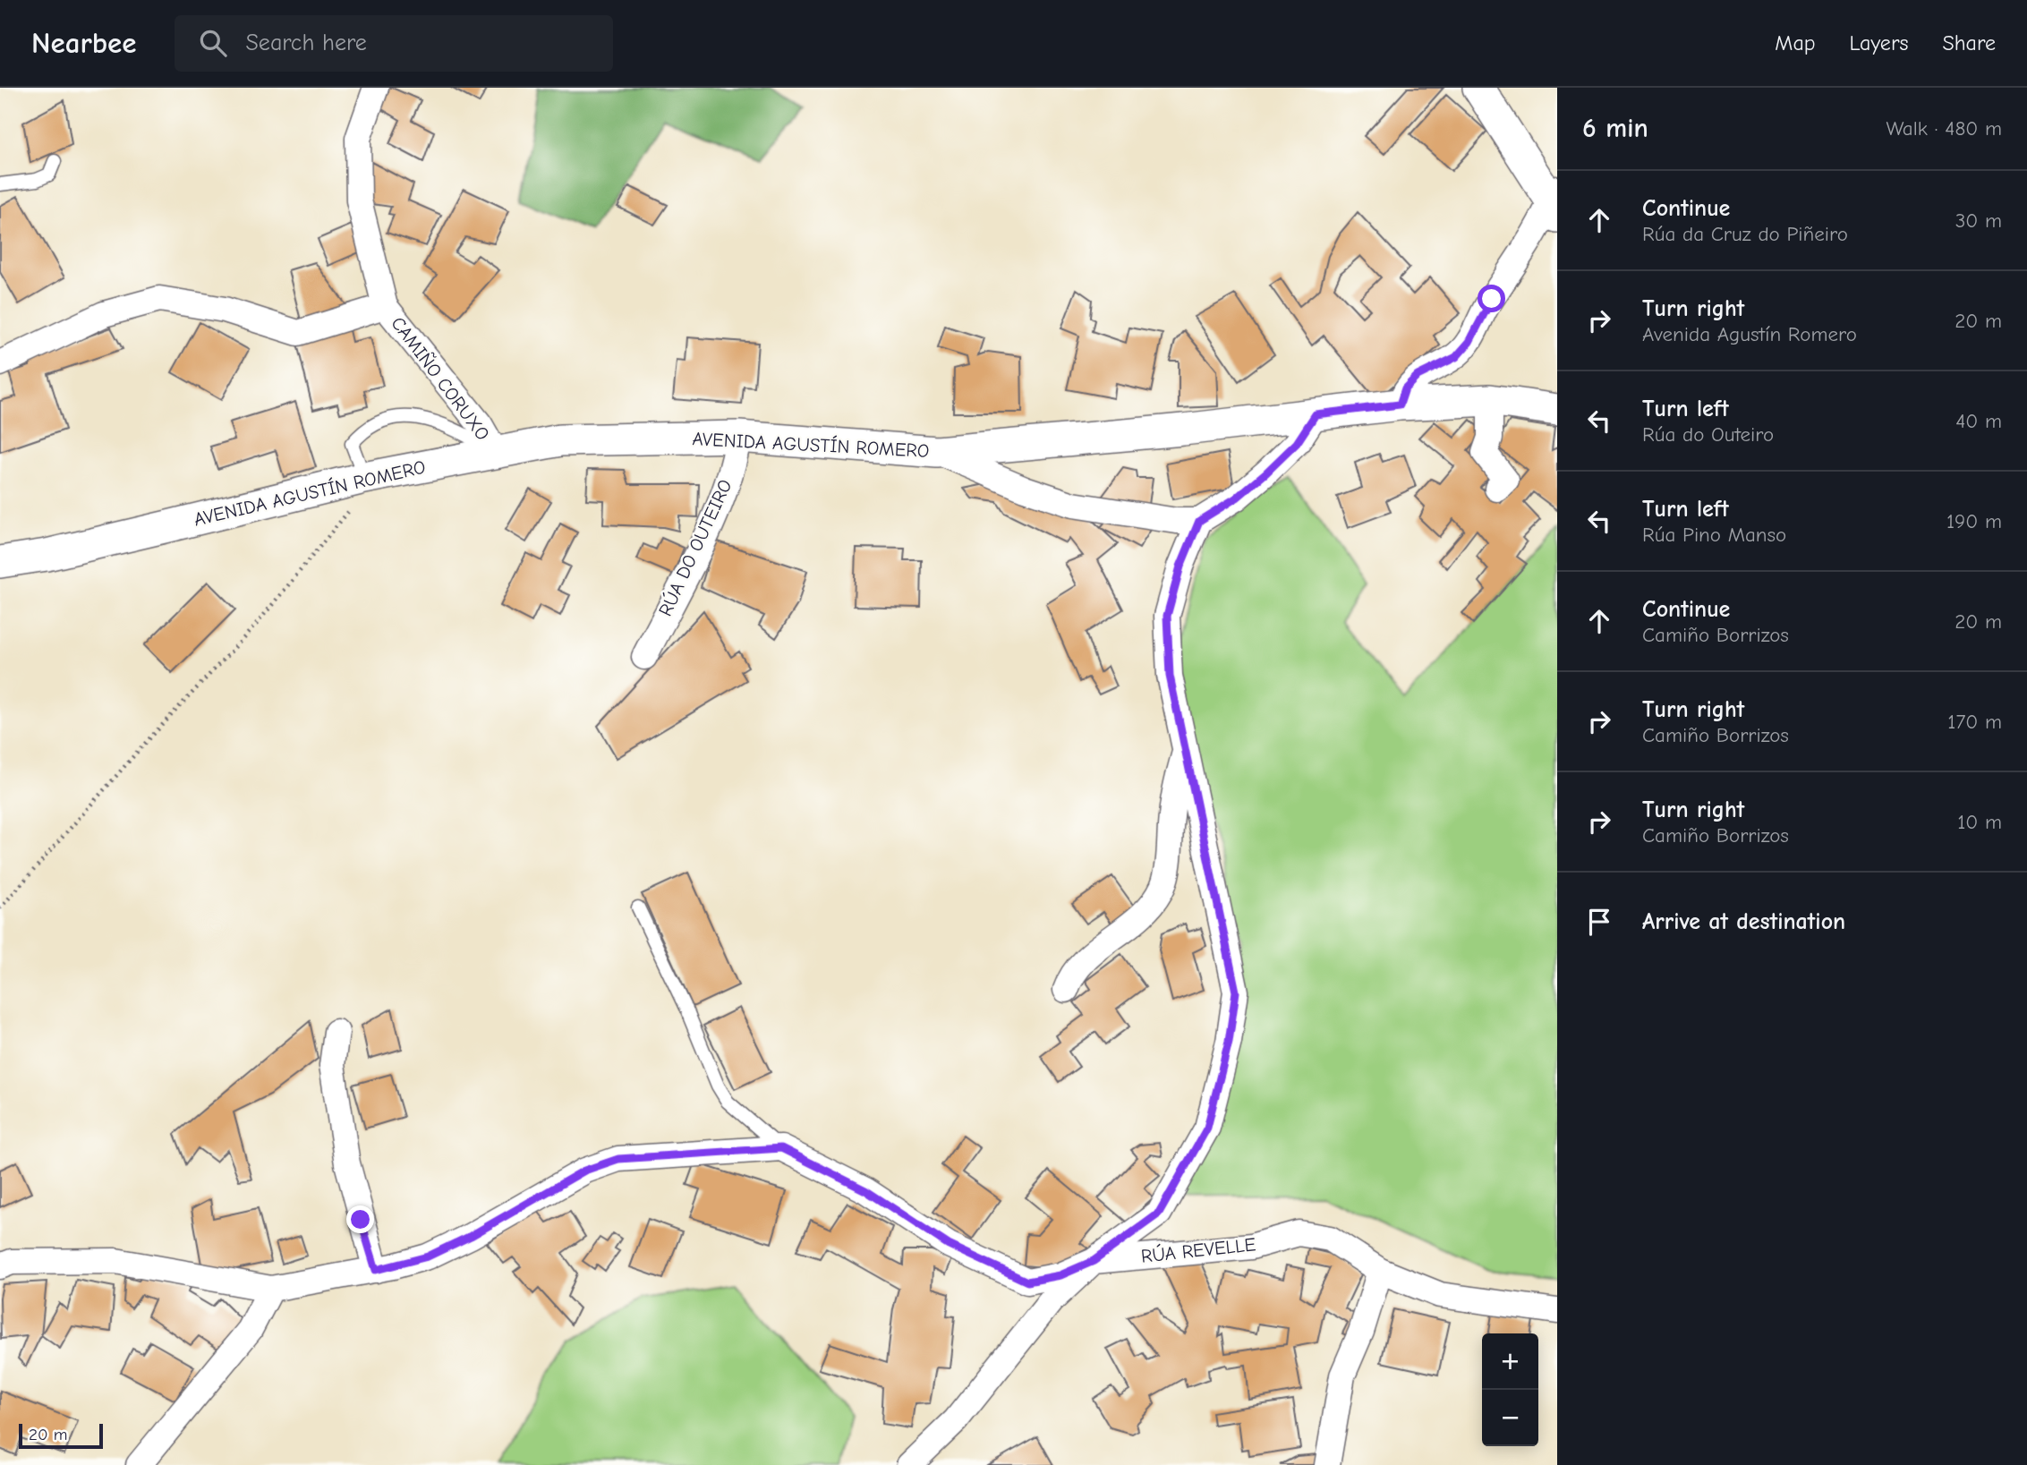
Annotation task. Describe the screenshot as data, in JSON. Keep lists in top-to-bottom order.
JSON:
{
  "streets": {
    "street": [
      "CAMIÑO CORUXO",
      "AVENIDA AGUSTÍN ROMERO",
      "RÚA DO OUTEIRO",
      "RÚA REVELLE"
    ]
  },
  "crossings": [
    ["CAMIÑO CORUXO", "AVENIDA AGUSTÍN ROMERO"],
    ["AVENIDA AGUSTÍN ROMERO", "RÚA DO OUTEIRO"]
  ],
  "scale_bar": "20 m",
  "page": {
    "header": "Nearbee",
    "search": "Search here",
    "nav": ["Map", "Layers", "Share"],
    "heading": ["6 min", "Walk · 480 m"],
    "list": [
      ["Continue", "Rúa da Cruz do Piñeiro", "30 m"],
      ["Turn right", "Avenida Agustín Romero", "20 m"],
      ["Turn left", "Rúa do Outeiro", "40 m"],
      ["Turn left", "Rúa Pino Manso", "190 m"],
      ["Continue", "Camiño Borrizos", "20 m"],
      ["Turn right", "Camiño Borrizos", "170 m"],
      ["Turn right", "Camiño Borrizos", "10 m"],
      "Arrive at destination"
    ],
    "map_buttons": ["+", "−"],
    "scale": "20 m"
  }
}
